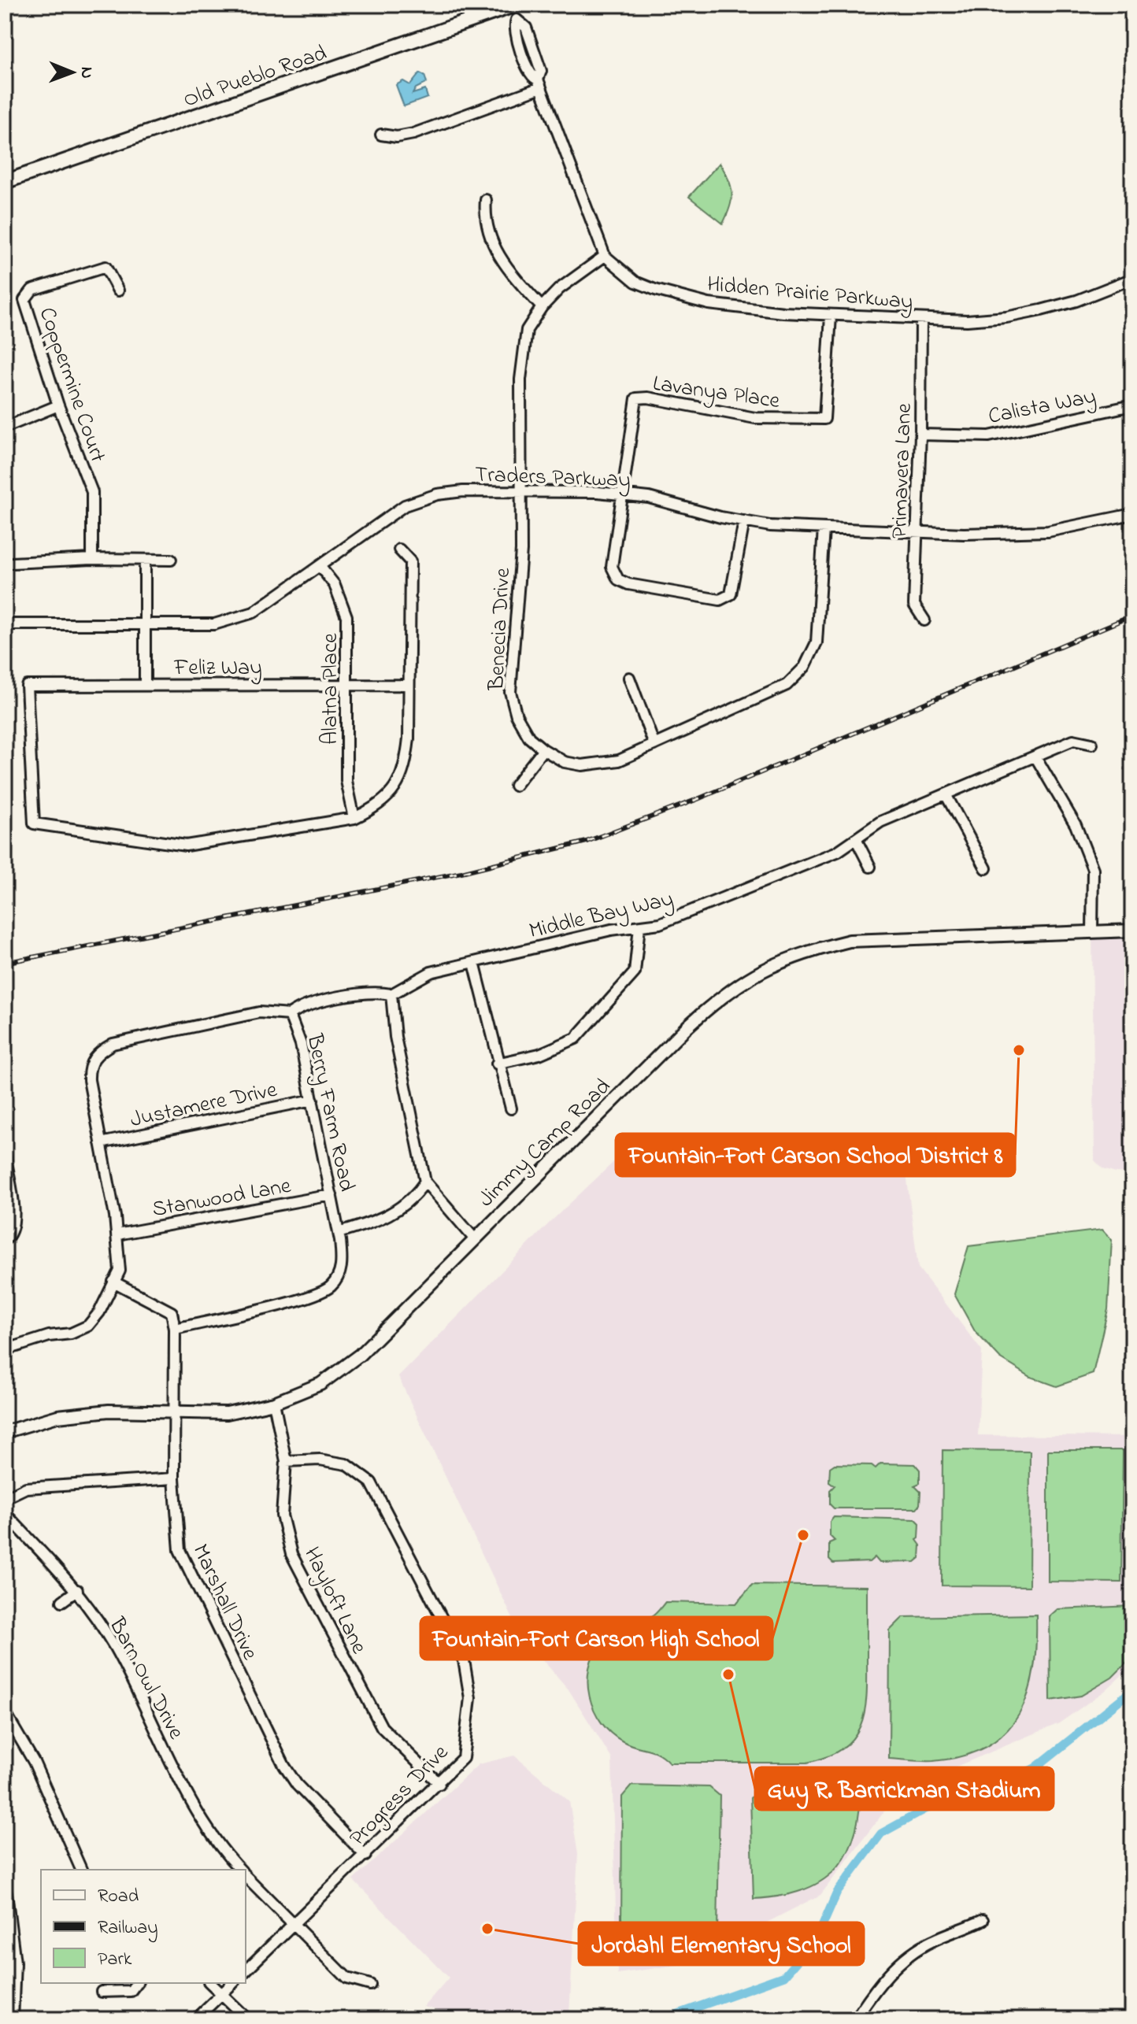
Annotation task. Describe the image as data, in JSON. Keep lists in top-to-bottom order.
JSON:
{
  "streets": {
    "main road": ["Old Pueblo Road"],
    "street": [
      "Hidden Prairie Parkway",
      "Coppermine Court",
      "Lavanya Place",
      "Calista Way",
      "Primavera Lane",
      "Traders Parkway",
      "Benecia Drive",
      "Feliz Way",
      "Alatna Place",
      "Middle Bay Way",
      "Justamere Drive",
      "Berry Farm Road",
      "Jimmy Camp Road",
      "Stanwood Lane",
      "Hayloft Lane",
      "Marshall Drive",
      "Barn Owl Drive",
      "Progress Drive"
    ]
  },
  "crossings": [
    ["Old Pueblo Road", "Hidden Prairie Parkway"],
    ["Hidden Prairie Parkway", "Lavanya Place"],
    ["Hidden Prairie Parkway", "Primavera Lane"],
    ["Hidden Prairie Parkway", "Benecia Drive"],
    ["Lavanya Place", "Traders Parkway"],
    ["Calista Way", "Primavera Lane"],
    ["Primavera Lane", "Traders Parkway"],
    ["Traders Parkway", "Benecia Drive"],
    ["Traders Parkway", "Alatna Place"],
    ["Feliz Way", "Alatna Place"],
    ["Justamere Drive", "Berry Farm Road"],
    ["Berry Farm Road", "Stanwood Lane"],
    ["Berry Farm Road", "Marshall Drive"],
    ["Jimmy Camp Road", "Hayloft Lane"],
    ["Jimmy Camp Road", "Marshall Drive"],
    ["Hayloft Lane", "Progress Drive"],
    ["Marshall Drive", "Progress Drive"],
    ["Barn Owl Drive", "Progress Drive"]
  ],
  "places": [
    "Fountain-Fort Carson School District 8",
    "Fountain-Fort Carson High School",
    "Guy R. Barrickman Stadium",
    "Jordahl Elementary School"
  ],
  "legend": ["Road", "Railway", "Park"],
  "north": "right"
}
